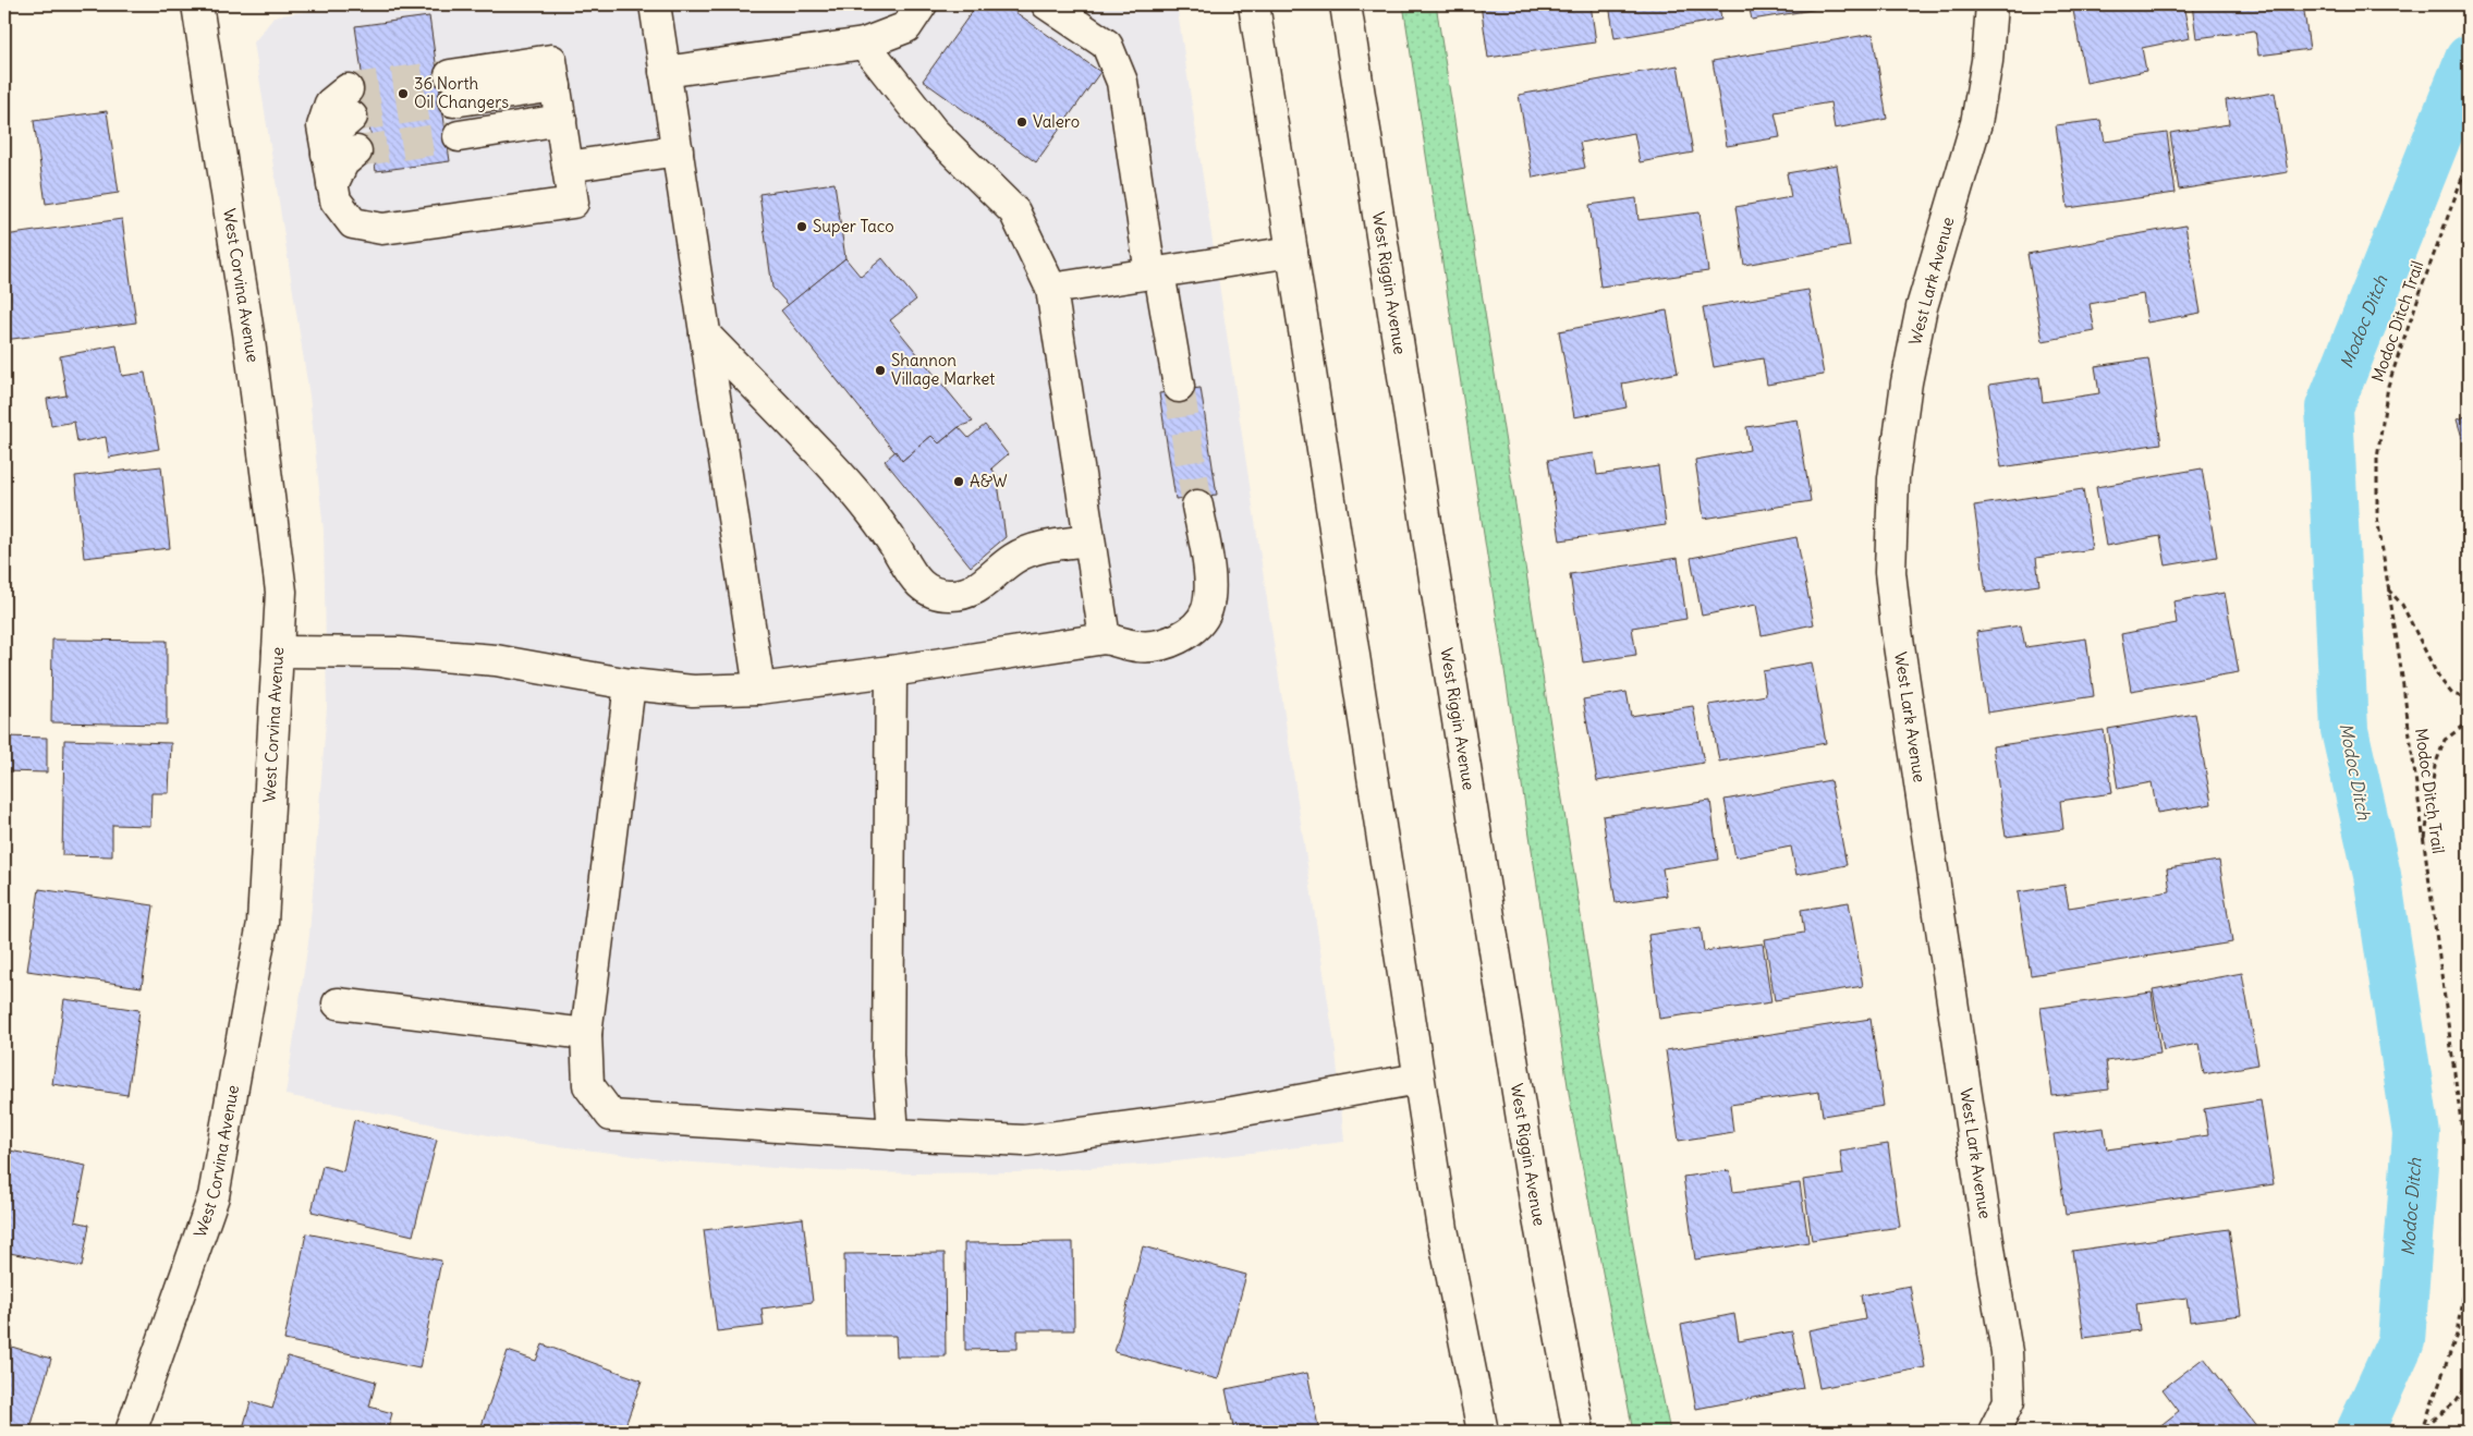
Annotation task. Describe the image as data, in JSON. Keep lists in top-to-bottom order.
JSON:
{
  "streets": {
    "street": ["West Lark Avenue", "West Riggin Avenue", "West Corvina Avenue"],
    "path": ["Modoc Ditch Trail"]
  },
  "water": ["Modoc Ditch"],
  "places": [
    "36 North Oil Changers",
    "Valero",
    "Super Taco",
    "Shannon Village Market",
    "A&W"
  ]
}
